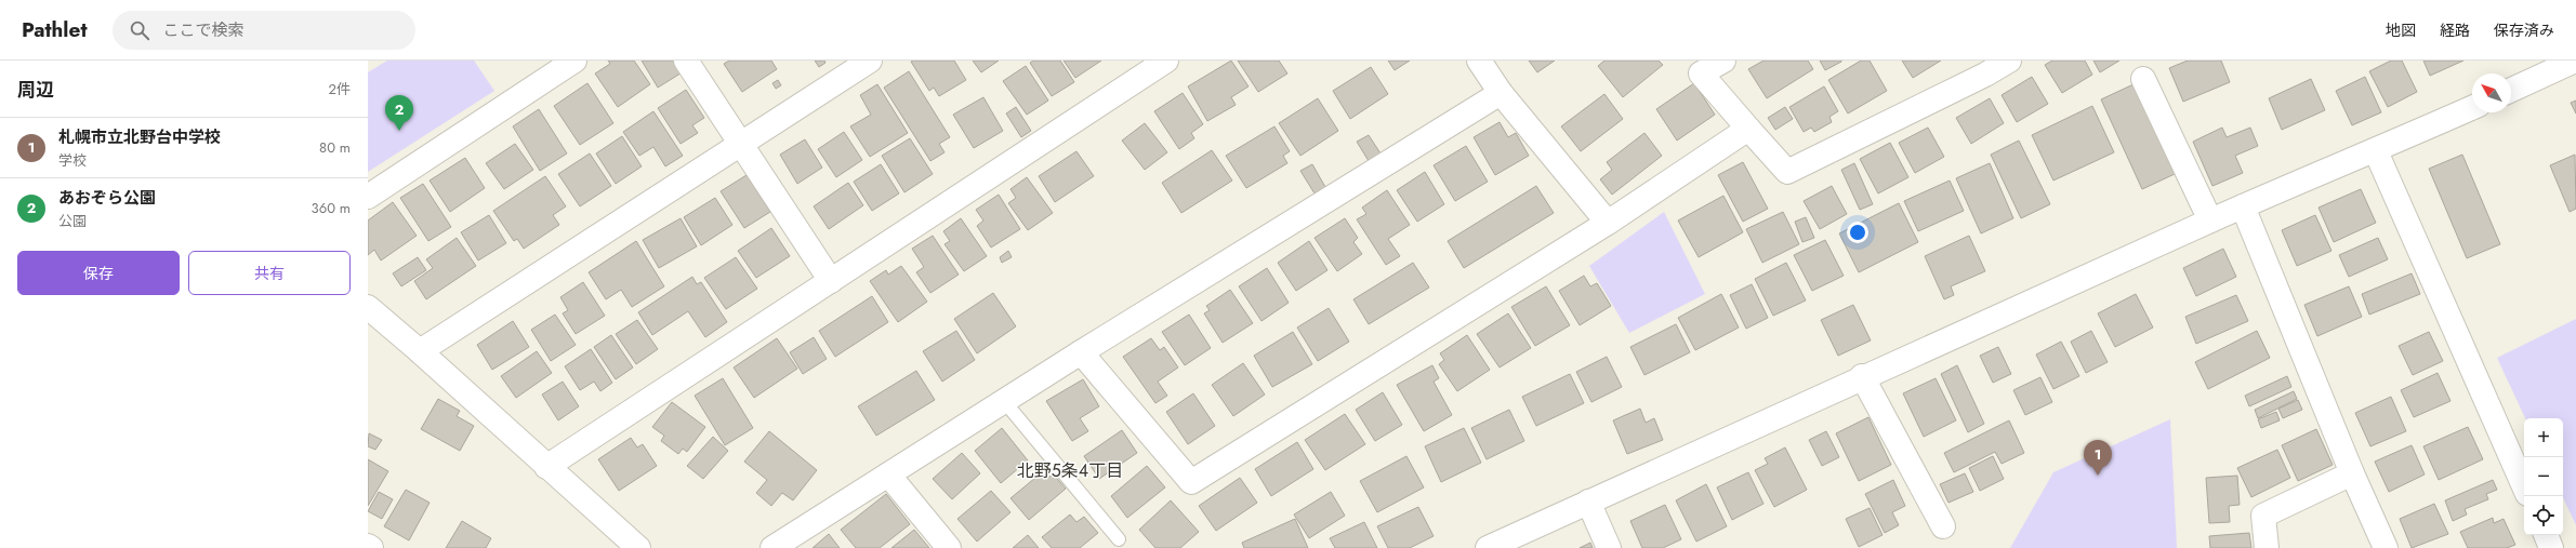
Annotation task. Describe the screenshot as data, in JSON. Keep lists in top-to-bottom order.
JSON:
{
  "districts": ["北野5条4丁目"],
  "north": "top left",
  "page": {
    "header": "Pathlet",
    "search": "ここで検索",
    "nav": ["地図", "経路", "保存済み"],
    "heading": ["周辺", "2件"],
    "pins": ["2", "1"],
    "list": [
      {
        "mark": "1",
        "name": "札幌市立北野台中学校",
        "note": "学校",
        "value": "80 m"
      },
      {
        "mark": "2",
        "name": "あおぞら公園",
        "note": "公園",
        "value": "360 m"
      }
    ],
    "buttons": ["保存", "共有"],
    "map_buttons": ["+", "−"]
  }
}
